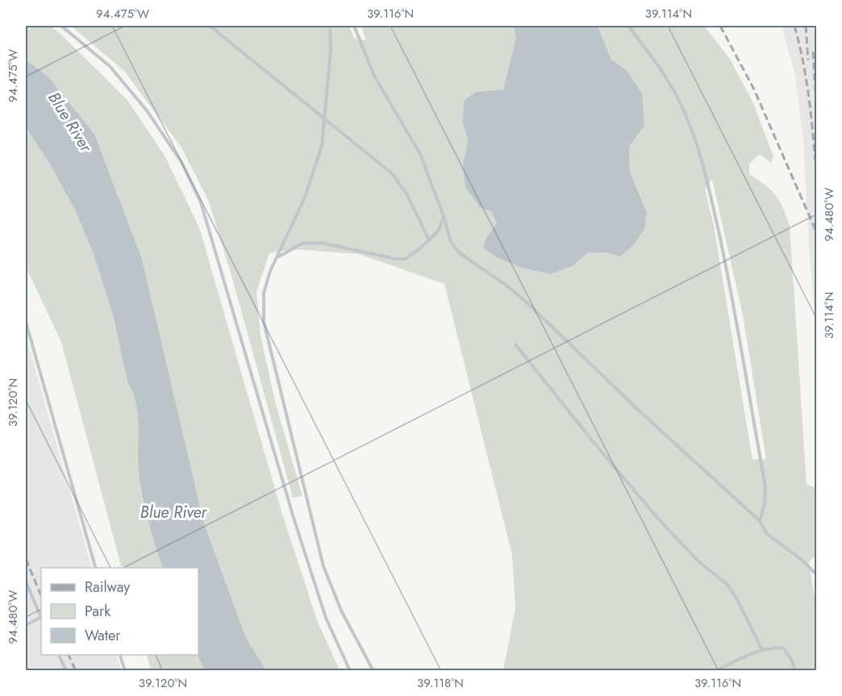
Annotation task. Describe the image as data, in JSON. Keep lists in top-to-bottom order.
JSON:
{
  "water": ["Blue River"],
  "legend": ["Railway", "Park", "Water"],
  "coordinates": [
    "94.475°W",
    "39.116°N",
    "39.114°N",
    "94.480°W",
    "39.120°N",
    "39.118°N"
  ]
}
